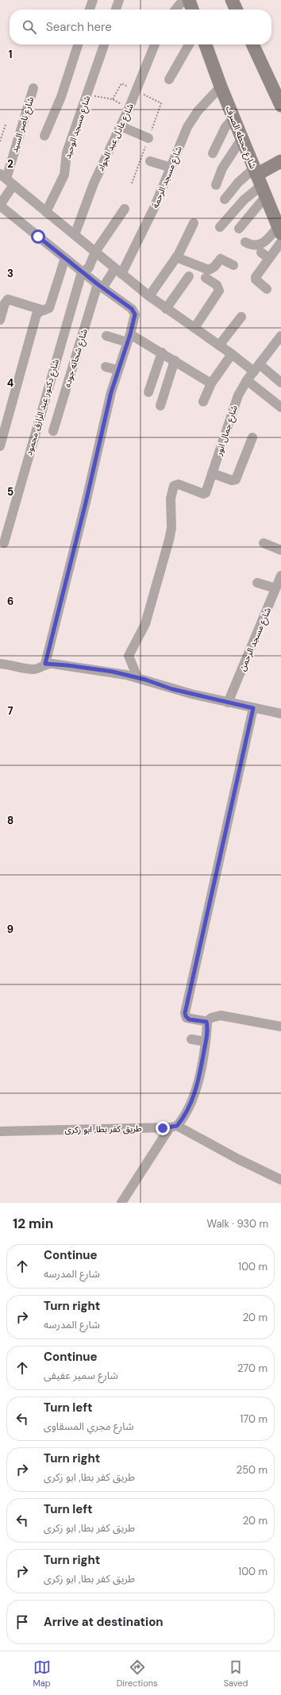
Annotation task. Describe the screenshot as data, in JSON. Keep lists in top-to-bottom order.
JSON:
{
  "streets": {
    "street": [
      "شارع ناصر السيد",
      "شارع مسجد الوحيد",
      "شارع عادل عبد الجواد",
      "شارع محطه الصرف",
      "شارع مسجد الرحمة",
      "شارع شحاته جوده",
      "شارع دكتور عبد الرازق محمود",
      "شارع جمال انور",
      "شارع مسجد الرحمن",
      "طريق كفر بطا, ابو زكرى"
    ]
  },
  "crossings": [
    ["شارع محطه الصرف", "شارع مسجد الرحمة"],
    ["شارع مسجد الرحمة", "شارع شحاته جوده"]
  ],
  "page": {
    "search": "Search here",
    "heading": ["12 min", "Walk · 930 m"],
    "list": [
      ["Continue", "شارع المدرسه", "100 m"],
      ["Turn right", "شارع المدرسه", "20 m"],
      ["Continue", "شارع سمير عفيفى", "270 m"],
      ["Turn left", "شارع مجري المسقاوى", "170 m"],
      ["Turn right", "طريق كفر بطا, ابو زكرى", "250 m"],
      ["Turn left", "طريق كفر بطا, ابو زكرى", "20 m"],
      ["Turn right", "طريق كفر بطا, ابو زكرى", "100 m"],
      "Arrive at destination"
    ],
    "nav": ["Map", "Directions", "Saved"]
  },
  "grid": {
    "rows": [
      "1",
      "2",
      "3",
      "4",
      "5",
      "6",
      "7",
      "8",
      "9"
    ]
  }
}
